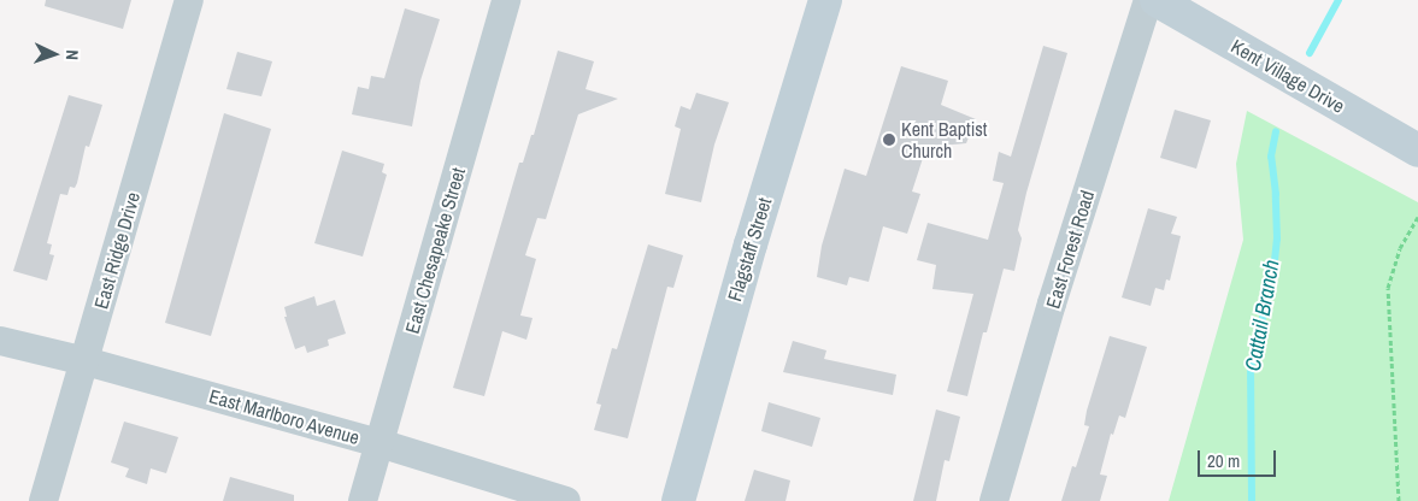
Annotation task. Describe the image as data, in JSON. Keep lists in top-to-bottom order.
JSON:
{
  "streets": {
    "street": [
      "Kent Village Drive",
      "Flagstaff Street",
      "East Forest Road",
      "East Ridge Drive",
      "East Chesapeake Street",
      "East Marlboro Avenue"
    ]
  },
  "crossings": [
    ["East Ridge Drive", "East Marlboro Avenue"],
    ["East Chesapeake Street", "East Marlboro Avenue"]
  ],
  "water": ["Cattail Branch"],
  "places": ["Kent Baptist Church"],
  "scale_bar": "20 m",
  "north": "right"
}
